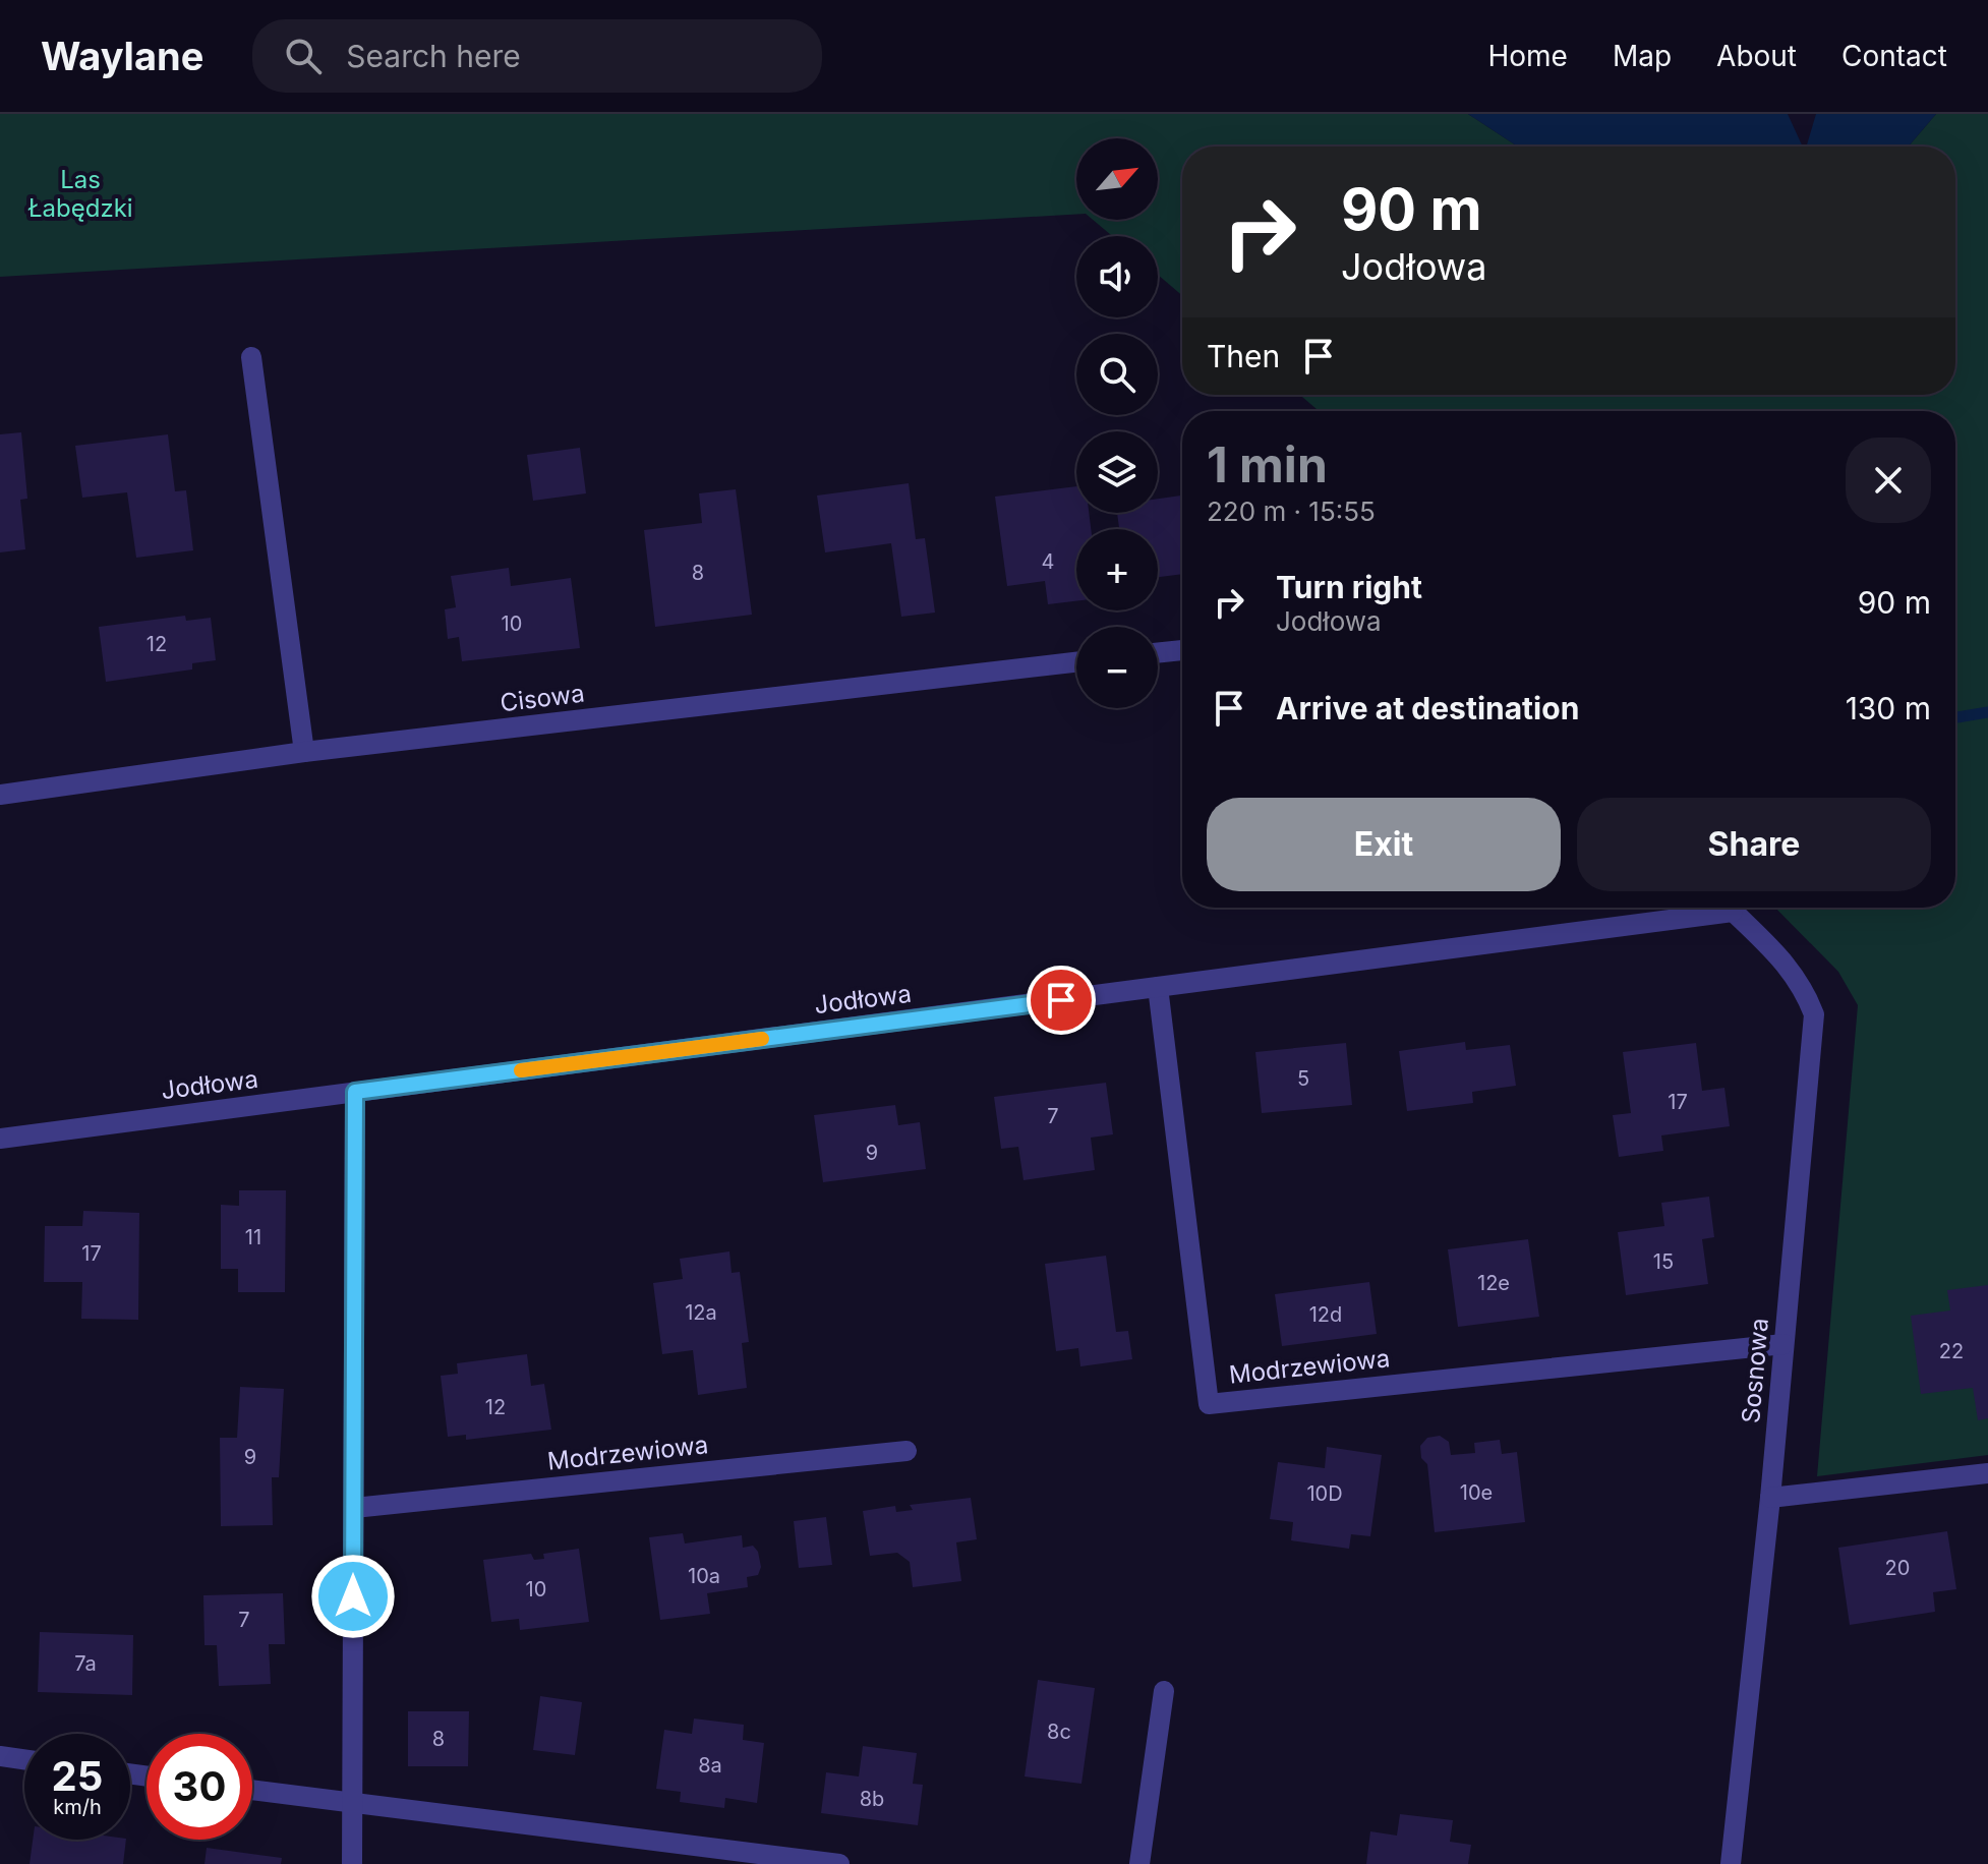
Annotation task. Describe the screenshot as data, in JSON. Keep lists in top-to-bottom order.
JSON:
{
  "streets": {
    "street": [
      "Cisowa",
      "Jodłowa",
      "Modrzewiowa",
      "Sosnowa"
    ]
  },
  "crossings": [
    ["Jodłowa", "Modrzewiowa"],
    ["Modrzewiowa", "Sosnowa"]
  ],
  "parks": ["Las Łabędzki"],
  "house_numbers": [
    "4",
    "8",
    "10",
    "12",
    "5",
    "17",
    "7",
    "9",
    "11",
    "17",
    "15",
    "12e",
    "12a",
    "12d",
    "22",
    "12",
    "9",
    "10e",
    "10D",
    "20",
    "10a",
    "10",
    "7",
    "7a",
    "8c",
    "8",
    "8a",
    "8b"
  ],
  "north": "top right",
  "page": {
    "header": "Waylane",
    "search": "Search here",
    "nav": [
      "Home",
      "Map",
      "About",
      "Contact"
    ],
    "map_buttons": ["+", "−"],
    "turn": ["90 m", "Jodłowa"],
    "then": "Then",
    "heading": ["1 min", "220 m · 15:55"],
    "list": [
      {
        "name": "Turn right",
        "note": "Jodłowa",
        "value": "90 m"
      },
      {
        "name": "Arrive at destination",
        "value": "130 m"
      }
    ],
    "buttons": ["Exit", "Share"],
    "speed": "25 km/h",
    "limit": "30"
  }
}
